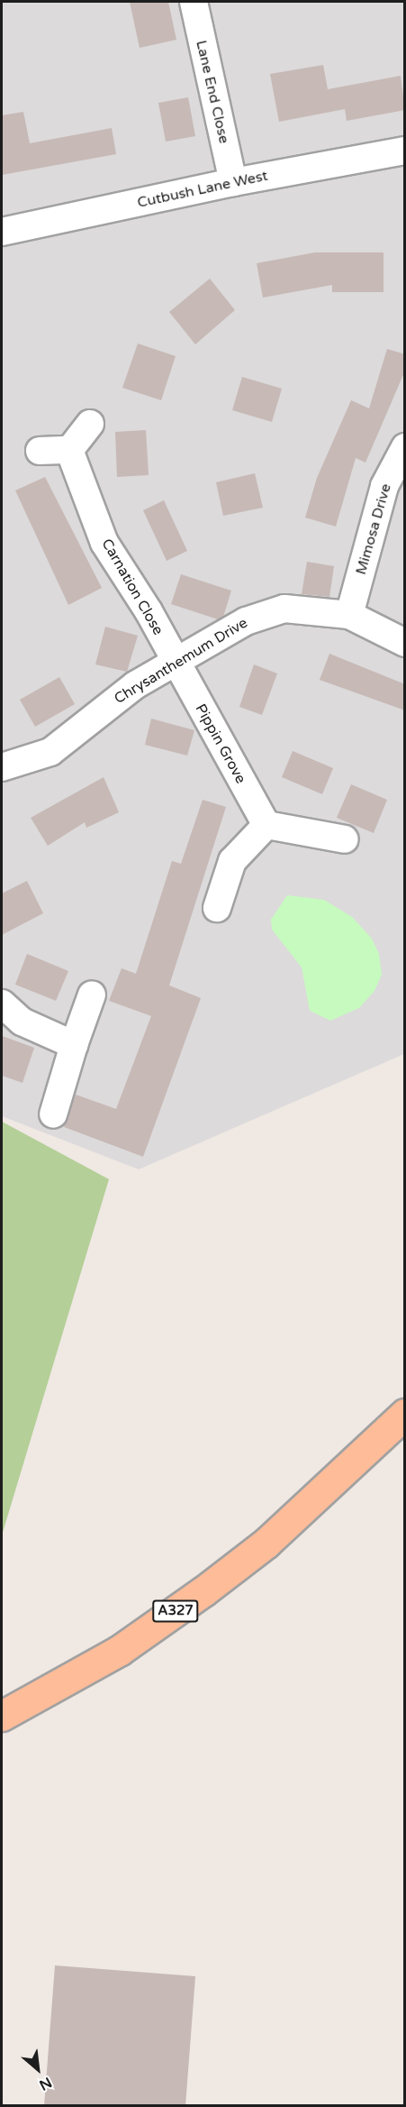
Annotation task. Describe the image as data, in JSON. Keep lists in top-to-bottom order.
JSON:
{
  "streets": {
    "main road": ["A327"],
    "street": [
      "Lane End Close",
      "Cutbush Lane West",
      "Mimosa Drive",
      "Carnation Close",
      "Chrysanthemum Drive",
      "Pippin Grove"
    ]
  },
  "crossings": [
    ["Lane End Close", "Cutbush Lane West"],
    ["Mimosa Drive", "Chrysanthemum Drive"],
    ["Carnation Close", "Chrysanthemum Drive"],
    ["Carnation Close", "Pippin Grove"],
    ["Chrysanthemum Drive", "Pippin Grove"]
  ],
  "north": "bottom right"
}
